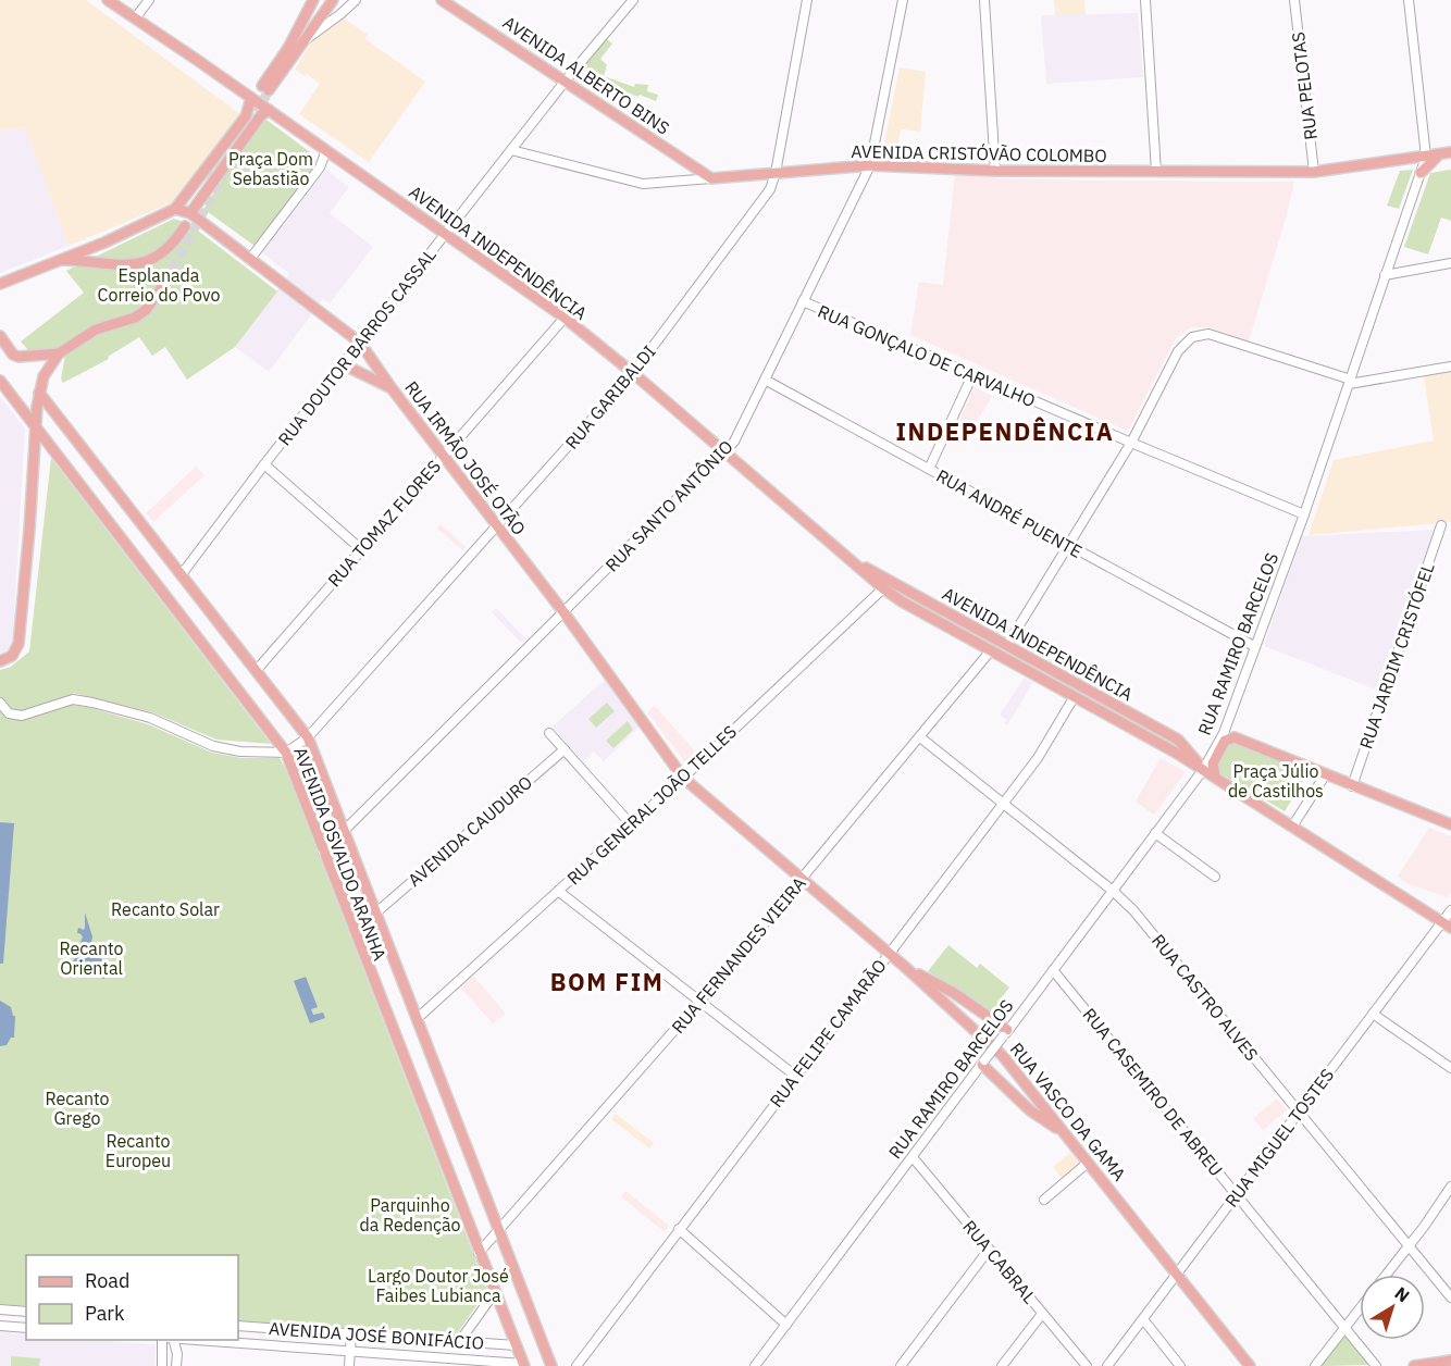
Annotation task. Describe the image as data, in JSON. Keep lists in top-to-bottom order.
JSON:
{
  "streets": {
    "main road": [
      "AVENIDA ALBERTO BINS",
      "AVENIDA CRISTÓVÃO COLOMBO",
      "AVENIDA INDEPENDÊNCIA",
      "RUA IRMÃO JOSÉ OTÃO",
      "RUA RAMIRO BARCELOS",
      "AVENIDA OSVALDO ARANHA",
      "RUA VASCO DA GAMA"
    ],
    "street": [
      "RUA PELOTAS",
      "RUA DOUTOR BARROS CASSAL",
      "RUA GONÇALO DE CARVALHO",
      "RUA GARIBALDI",
      "RUA SANTO ANTÔNIO",
      "RUA ANDRÉ PUENTE",
      "RUA TOMAZ FLORES",
      "RUA JARDIM CRISTÓFEL",
      "RUA GENERAL JOÃO TELLES",
      "AVENIDA CAUDURO",
      "RUA FERNANDES VIEIRA",
      "RUA CASTRO ALVES",
      "RUA FELIPE CAMARÃO",
      "RUA CASEMIRO DE ABREU",
      "RUA MIGUEL TOSTES",
      "RUA CABRAL",
      "AVENIDA JOSÉ BONIFÁCIO"
    ]
  },
  "crossings": [
    ["AVENIDA ALBERTO BINS", "AVENIDA CRISTÓVÃO COLOMBO"],
    ["AVENIDA ALBERTO BINS", "RUA DOUTOR BARROS CASSAL"],
    ["RUA PELOTAS", "AVENIDA CRISTÓVÃO COLOMBO"],
    ["AVENIDA CRISTÓVÃO COLOMBO", "RUA DOUTOR BARROS CASSAL"],
    ["AVENIDA CRISTÓVÃO COLOMBO", "RUA GARIBALDI"],
    ["AVENIDA CRISTÓVÃO COLOMBO", "RUA SANTO ANTÔNIO"],
    ["AVENIDA CRISTÓVÃO COLOMBO", "RUA RAMIRO BARCELOS"],
    ["AVENIDA INDEPENDÊNCIA", "RUA DOUTOR BARROS CASSAL"],
    ["AVENIDA INDEPENDÊNCIA", "RUA GARIBALDI"],
    ["AVENIDA INDEPENDÊNCIA", "RUA SANTO ANTÔNIO"],
    ["AVENIDA INDEPENDÊNCIA", "RUA TOMAZ FLORES"],
    ["AVENIDA INDEPENDÊNCIA", "RUA RAMIRO BARCELOS"],
    ["AVENIDA INDEPENDÊNCIA", "RUA GENERAL JOÃO TELLES"],
    ["AVENIDA INDEPENDÊNCIA", "RUA FERNANDES VIEIRA"],
    ["AVENIDA INDEPENDÊNCIA", "RUA FELIPE CAMARÃO"],
    ["AVENIDA INDEPENDÊNCIA", "RUA MIGUEL TOSTES"],
    ["RUA DOUTOR BARROS CASSAL", "RUA IRMÃO JOSÉ OTÃO"],
    ["RUA DOUTOR BARROS CASSAL", "AVENIDA OSVALDO ARANHA"],
    ["RUA GONÇALO DE CARVALHO", "RUA SANTO ANTÔNIO"],
    ["RUA GONÇALO DE CARVALHO", "RUA RAMIRO BARCELOS"],
    ["RUA GARIBALDI", "RUA IRMÃO JOSÉ OTÃO"],
    ["RUA GARIBALDI", "AVENIDA OSVALDO ARANHA"],
    ["RUA IRMÃO JOSÉ OTÃO", "RUA SANTO ANTÔNIO"],
    ["RUA IRMÃO JOSÉ OTÃO", "RUA TOMAZ FLORES"],
    ["RUA IRMÃO JOSÉ OTÃO", "RUA GENERAL JOÃO TELLES"],
    ["RUA IRMÃO JOSÉ OTÃO", "RUA VASCO DA GAMA"],
    ["RUA SANTO ANTÔNIO", "RUA ANDRÉ PUENTE"],
    ["RUA SANTO ANTÔNIO", "AVENIDA OSVALDO ARANHA"],
    ["RUA ANDRÉ PUENTE", "RUA RAMIRO BARCELOS"],
    ["RUA TOMAZ FLORES", "AVENIDA OSVALDO ARANHA"],
    ["RUA RAMIRO BARCELOS", "RUA CASTRO ALVES"],
    ["RUA RAMIRO BARCELOS", "RUA CASEMIRO DE ABREU"],
    ["RUA RAMIRO BARCELOS", "RUA CABRAL"],
    ["RUA GENERAL JOÃO TELLES", "AVENIDA OSVALDO ARANHA"],
    ["RUA GENERAL JOÃO TELLES", "RUA VASCO DA GAMA"],
    ["AVENIDA CAUDURO", "AVENIDA OSVALDO ARANHA"],
    ["AVENIDA OSVALDO ARANHA", "RUA FERNANDES VIEIRA"],
    ["AVENIDA OSVALDO ARANHA", "AVENIDA JOSÉ BONIFÁCIO"],
    ["RUA FERNANDES VIEIRA", "RUA CASTRO ALVES"],
    ["RUA FERNANDES VIEIRA", "RUA VASCO DA GAMA"],
    ["RUA CASTRO ALVES", "RUA FELIPE CAMARÃO"],
    ["RUA CASTRO ALVES", "RUA MIGUEL TOSTES"],
    ["RUA FELIPE CAMARÃO", "RUA VASCO DA GAMA"],
    ["RUA CASEMIRO DE ABREU", "RUA MIGUEL TOSTES"],
    ["RUA VASCO DA GAMA", "RUA MIGUEL TOSTES"]
  ],
  "districts": ["INDEPENDÊNCIA", "BOM FIM"],
  "parks": [
    "Praça Dom Sebastião",
    "Esplanada Correio do Povo",
    "Praça Júlio de Castilhos",
    "Recanto Solar",
    "Recanto Oriental",
    "Recanto Grego",
    "Recanto Europeu",
    "Parquinho da Redenção",
    "Largo Doutor José Faibes Lubianca"
  ],
  "legend": ["Road", "Park"],
  "north": "top right"
}
